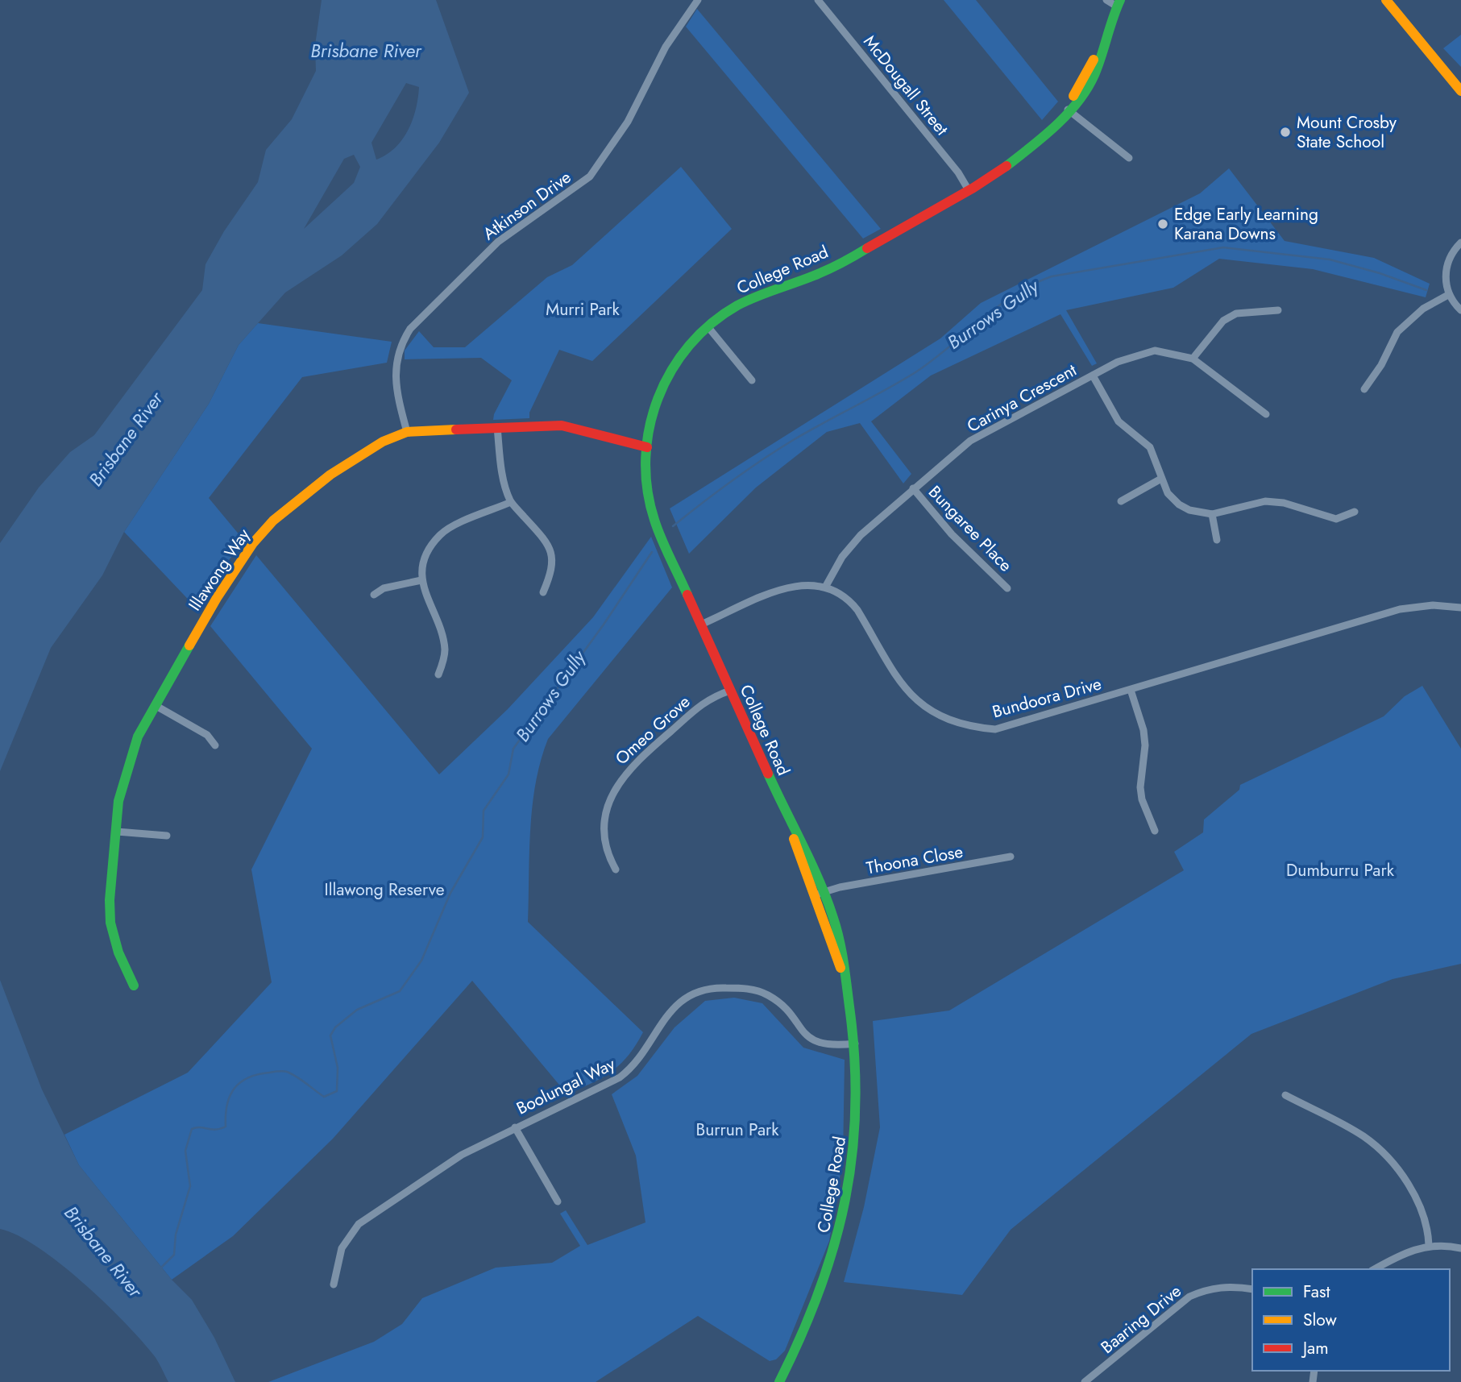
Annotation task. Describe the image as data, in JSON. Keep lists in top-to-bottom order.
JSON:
{
  "streets": {
    "main road": ["College Road", "Illawong Way"],
    "street": [
      "McDougall Street",
      "Atkinson Drive",
      "Carinya Crescent",
      "Bungaree Place",
      "Bundoora Drive",
      "Omeo Grove",
      "Thoona Close",
      "Boolungal Way",
      "Baaring Drive"
    ]
  },
  "crossings": [
    ["McDougall Street", "College Road"],
    ["Atkinson Drive", "Illawong Way"],
    ["College Road", "Illawong Way"],
    ["College Road", "Omeo Grove"],
    ["College Road", "Thoona Close"],
    ["College Road", "Boolungal Way"],
    ["Carinya Crescent", "Bungaree Place"],
    ["Carinya Crescent", "Bundoora Drive"]
  ],
  "water": ["Brisbane River", "Burrows Gully"],
  "parks": [
    "Murri Park",
    "Dumburru Park",
    "Illawong Reserve",
    "Burrun Park"
  ],
  "places": ["Mount Crosby State School", "Edge Early Learning Karana Downs"],
  "legend": ["Fast", "Slow", "Jam"]
}
